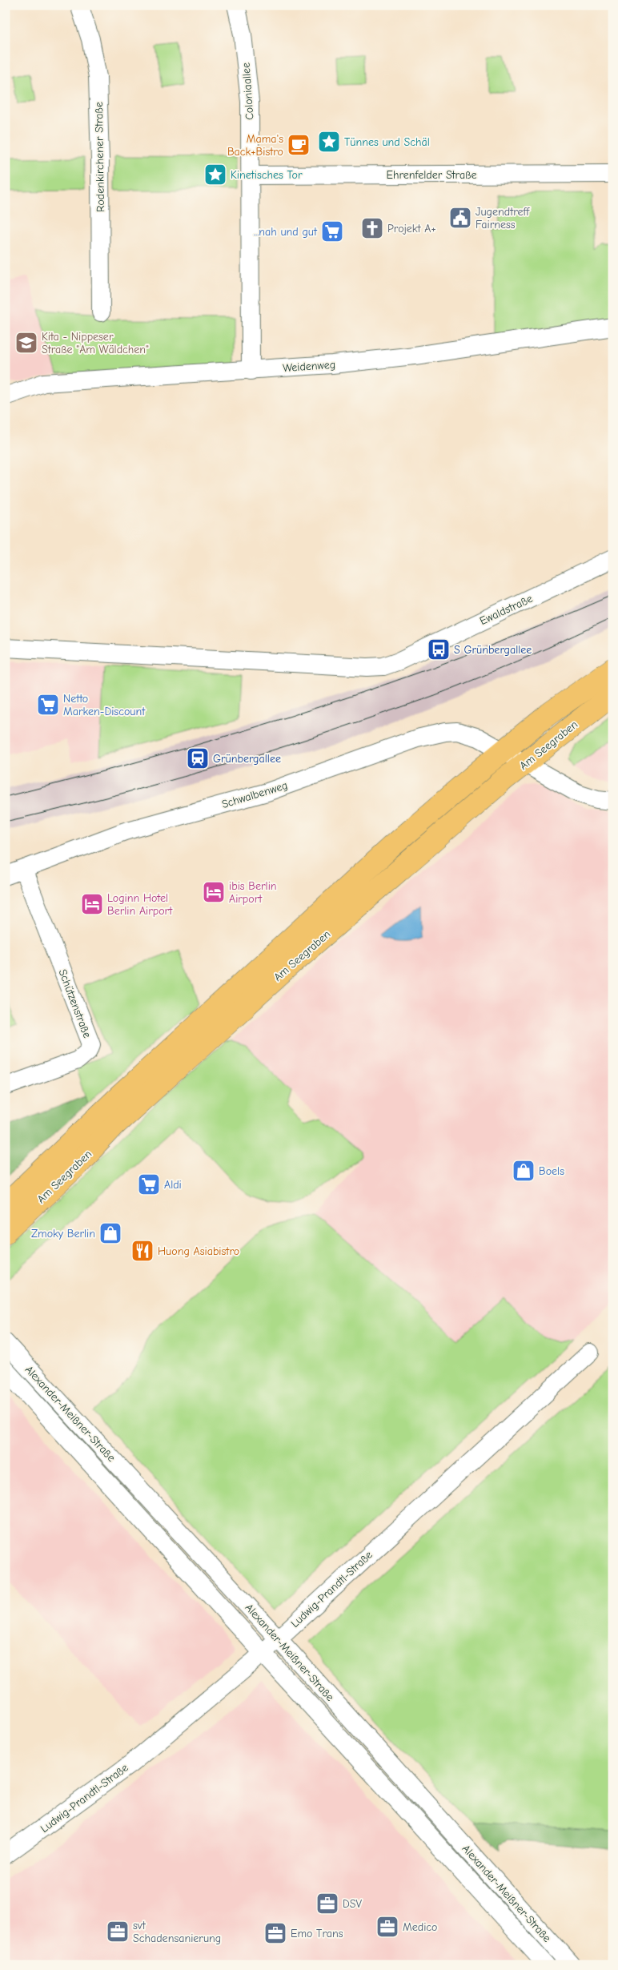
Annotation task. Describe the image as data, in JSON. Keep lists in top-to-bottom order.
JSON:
{
  "streets": {
    "main road": ["Am Seegraben"],
    "street": [
      "Coloniaallee",
      "Rodenkirchener Straße",
      "Ehrenfelder Straße",
      "Weidenweg",
      "Ewaldstraße",
      "Schwalbenweg",
      "Schützenstraße",
      "Alexander-Meißner-Straße",
      "Ludwig-Prandtl-Straße"
    ]
  },
  "crossings": [
    ["Coloniaallee", "Ehrenfelder Straße"],
    ["Coloniaallee", "Weidenweg"],
    ["Am Seegraben", "Schwalbenweg"],
    ["Schwalbenweg", "Schützenstraße"],
    ["Alexander-Meißner-Straße", "Ludwig-Prandtl-Straße"]
  ],
  "places": {
    "place": ["Tünnes und Schäl", "Kinetisches Tor"],
    "cafe": ["Mama's Back+Bistro"],
    "public building": ["Jugendtreff Fairness"],
    "church": ["Projekt A+"],
    "supermarket": ["...nah und gut", "Netto Marken-Discount", "Aldi"],
    "school or university": ["Kita - Nippeser Straße \"Am Wäldchen\""],
    "bus stop": ["S Grünbergallee"],
    "station": ["Grünbergallee"],
    "hotel": ["ibis Berlin Airport", "Loginn Hotel Berlin Airport"],
    "shop": ["Boels", "Zmoky Berlin"],
    "restaurant": ["Huong Asiabistro"],
    "office": [
      "DSV",
      "Medico",
      "svt Schadensanierung",
      "Emo Trans"
    ]
  }
}
